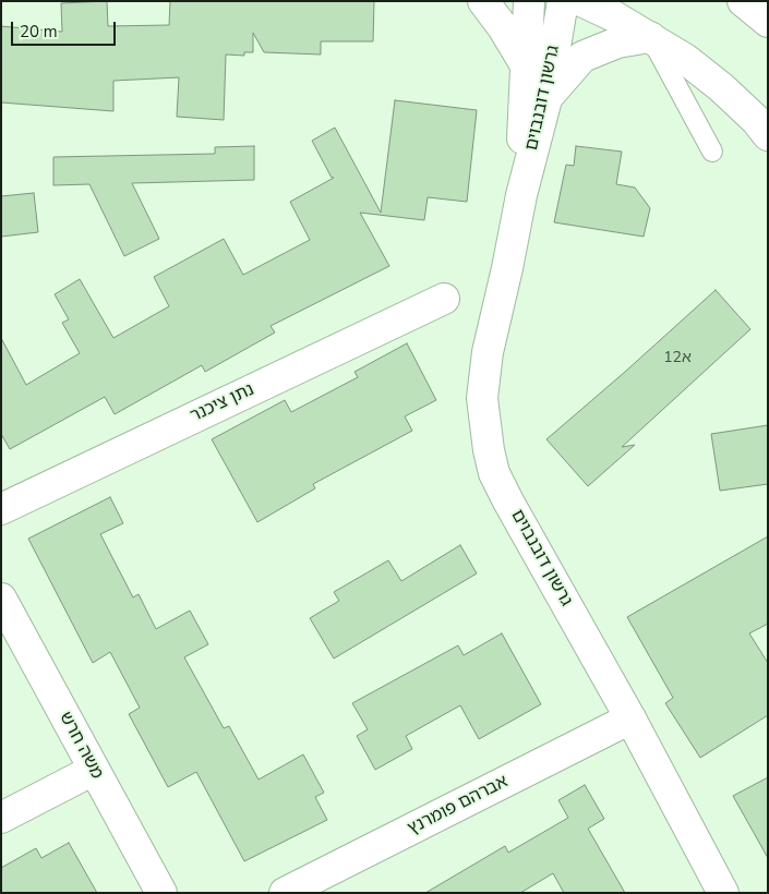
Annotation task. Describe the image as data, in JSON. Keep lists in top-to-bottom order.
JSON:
{
  "streets": {
    "street": [
      "גרשון דובנבוים",
      "נתן ציכנר",
      "משה חרש",
      "אברהם פומרנץ"
    ]
  },
  "crossings": [
    ["גרשון דובנבוים", "אברהם פומרנץ"]
  ],
  "house_numbers": ["12א"],
  "scale_bar": "20 m"
}
